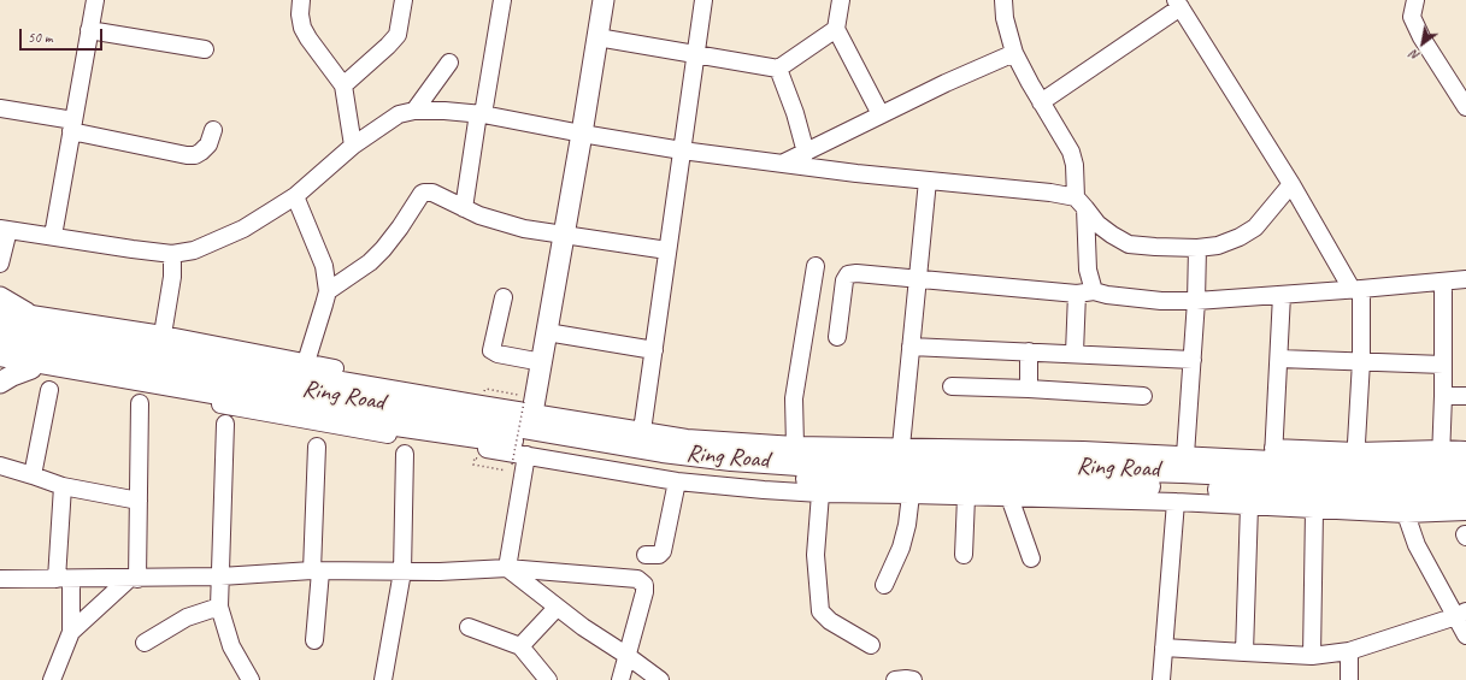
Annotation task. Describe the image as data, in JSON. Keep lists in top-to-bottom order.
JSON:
{
  "streets": {
    "highway": ["Ring Road"]
  },
  "scale_bar": "50 m",
  "north": "bottom left"
}
